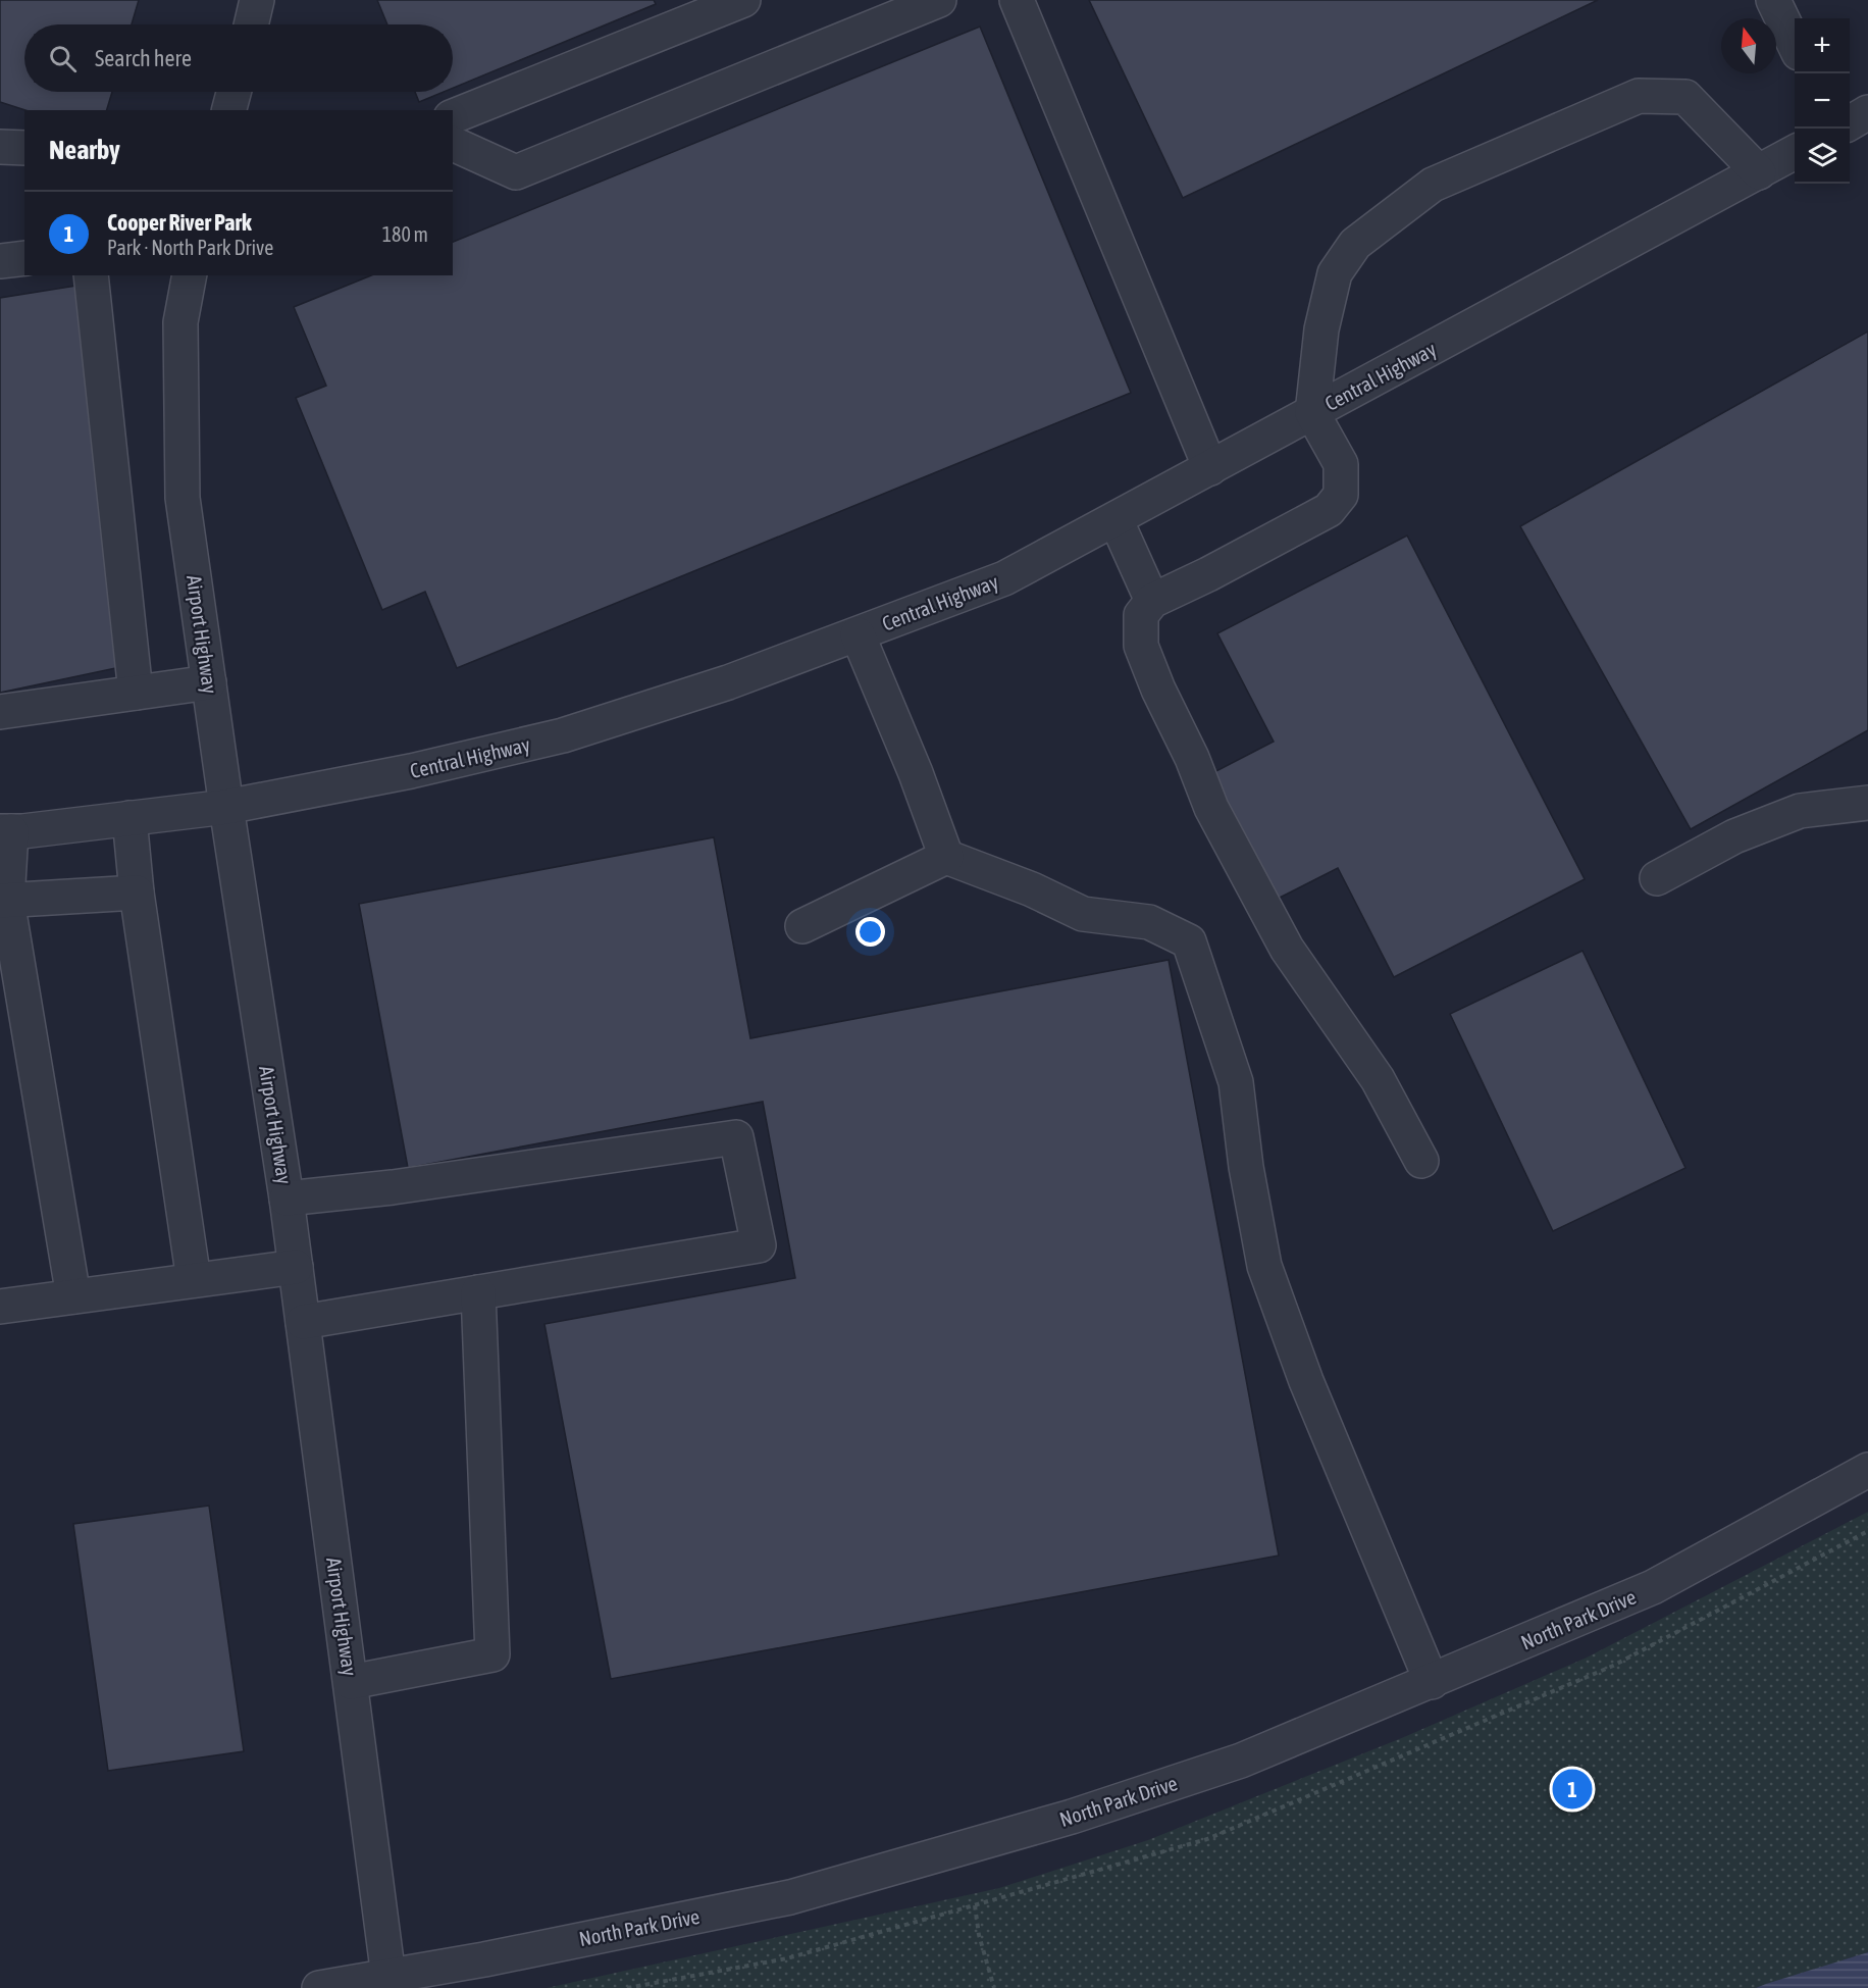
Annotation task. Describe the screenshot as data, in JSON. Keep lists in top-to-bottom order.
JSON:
{
  "streets": {
    "street": ["Central Highway", "Airport Highway", "North Park Drive"]
  },
  "crossings": [
    ["Central Highway", "Airport Highway"],
    ["Airport Highway", "North Park Drive"]
  ],
  "north": "top",
  "page": {
    "map_buttons": ["+", "−"],
    "search": "Search here",
    "heading": "Nearby",
    "list": [
      {
        "mark": "1",
        "name": "Cooper River Park",
        "note": "Park · North Park Drive",
        "value": "180 m"
      }
    ],
    "pins": "1"
  }
}
